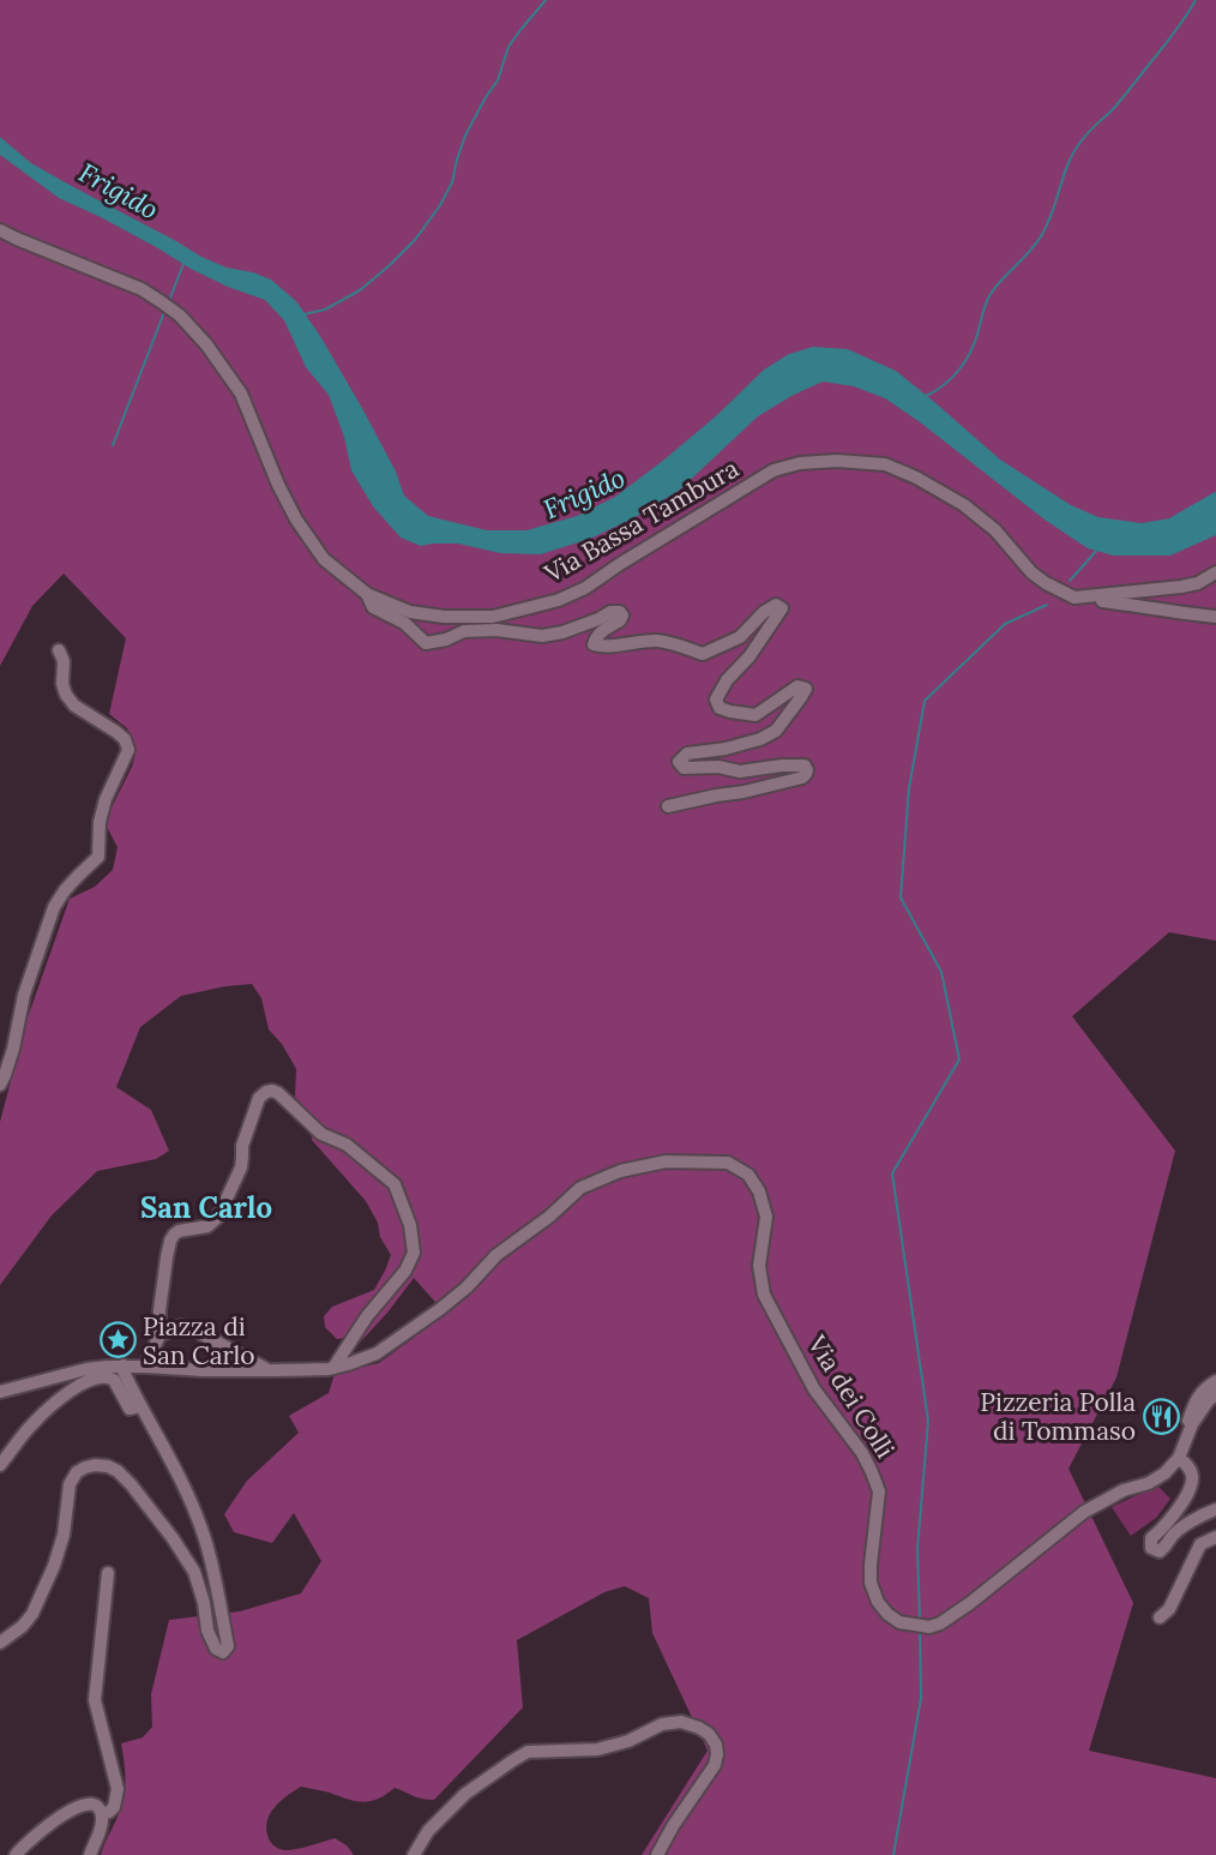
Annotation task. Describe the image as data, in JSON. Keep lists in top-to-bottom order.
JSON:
{
  "streets": {
    "street": ["Via Bassa Tambura", "Via dei Colli"]
  },
  "districts": ["San Carlo"],
  "water": ["Frigido"],
  "places": {
    "place": ["Piazza di San Carlo"],
    "restaurant": ["Pizzeria Polla di Tommaso"]
  }
}
